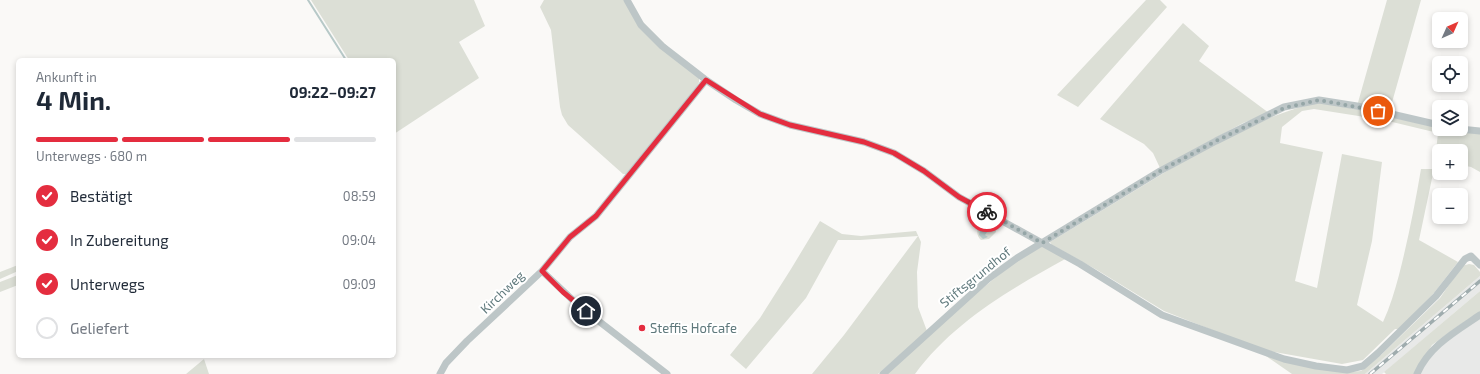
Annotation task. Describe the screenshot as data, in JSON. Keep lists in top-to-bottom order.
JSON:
{
  "streets": {
    "street": ["Stiftsgrundhof", "Kirchweg"]
  },
  "crossings": [
    ["Stiftsgrundhof", "Kirchweg"]
  ],
  "places": ["Steffis Hofcafe"],
  "north": "top right",
  "page": {
    "map_buttons": ["+", "−"],
    "heading": ["4 Min.", "Ankunft in", "09:22–09:27"],
    "bar": "Unterwegs · 680 m",
    "list": [
      ["Bestätigt", "08:59"],
      ["In Zubereitung", "09:04"],
      ["Unterwegs", "09:09"],
      "Geliefert"
    ]
  }
}
